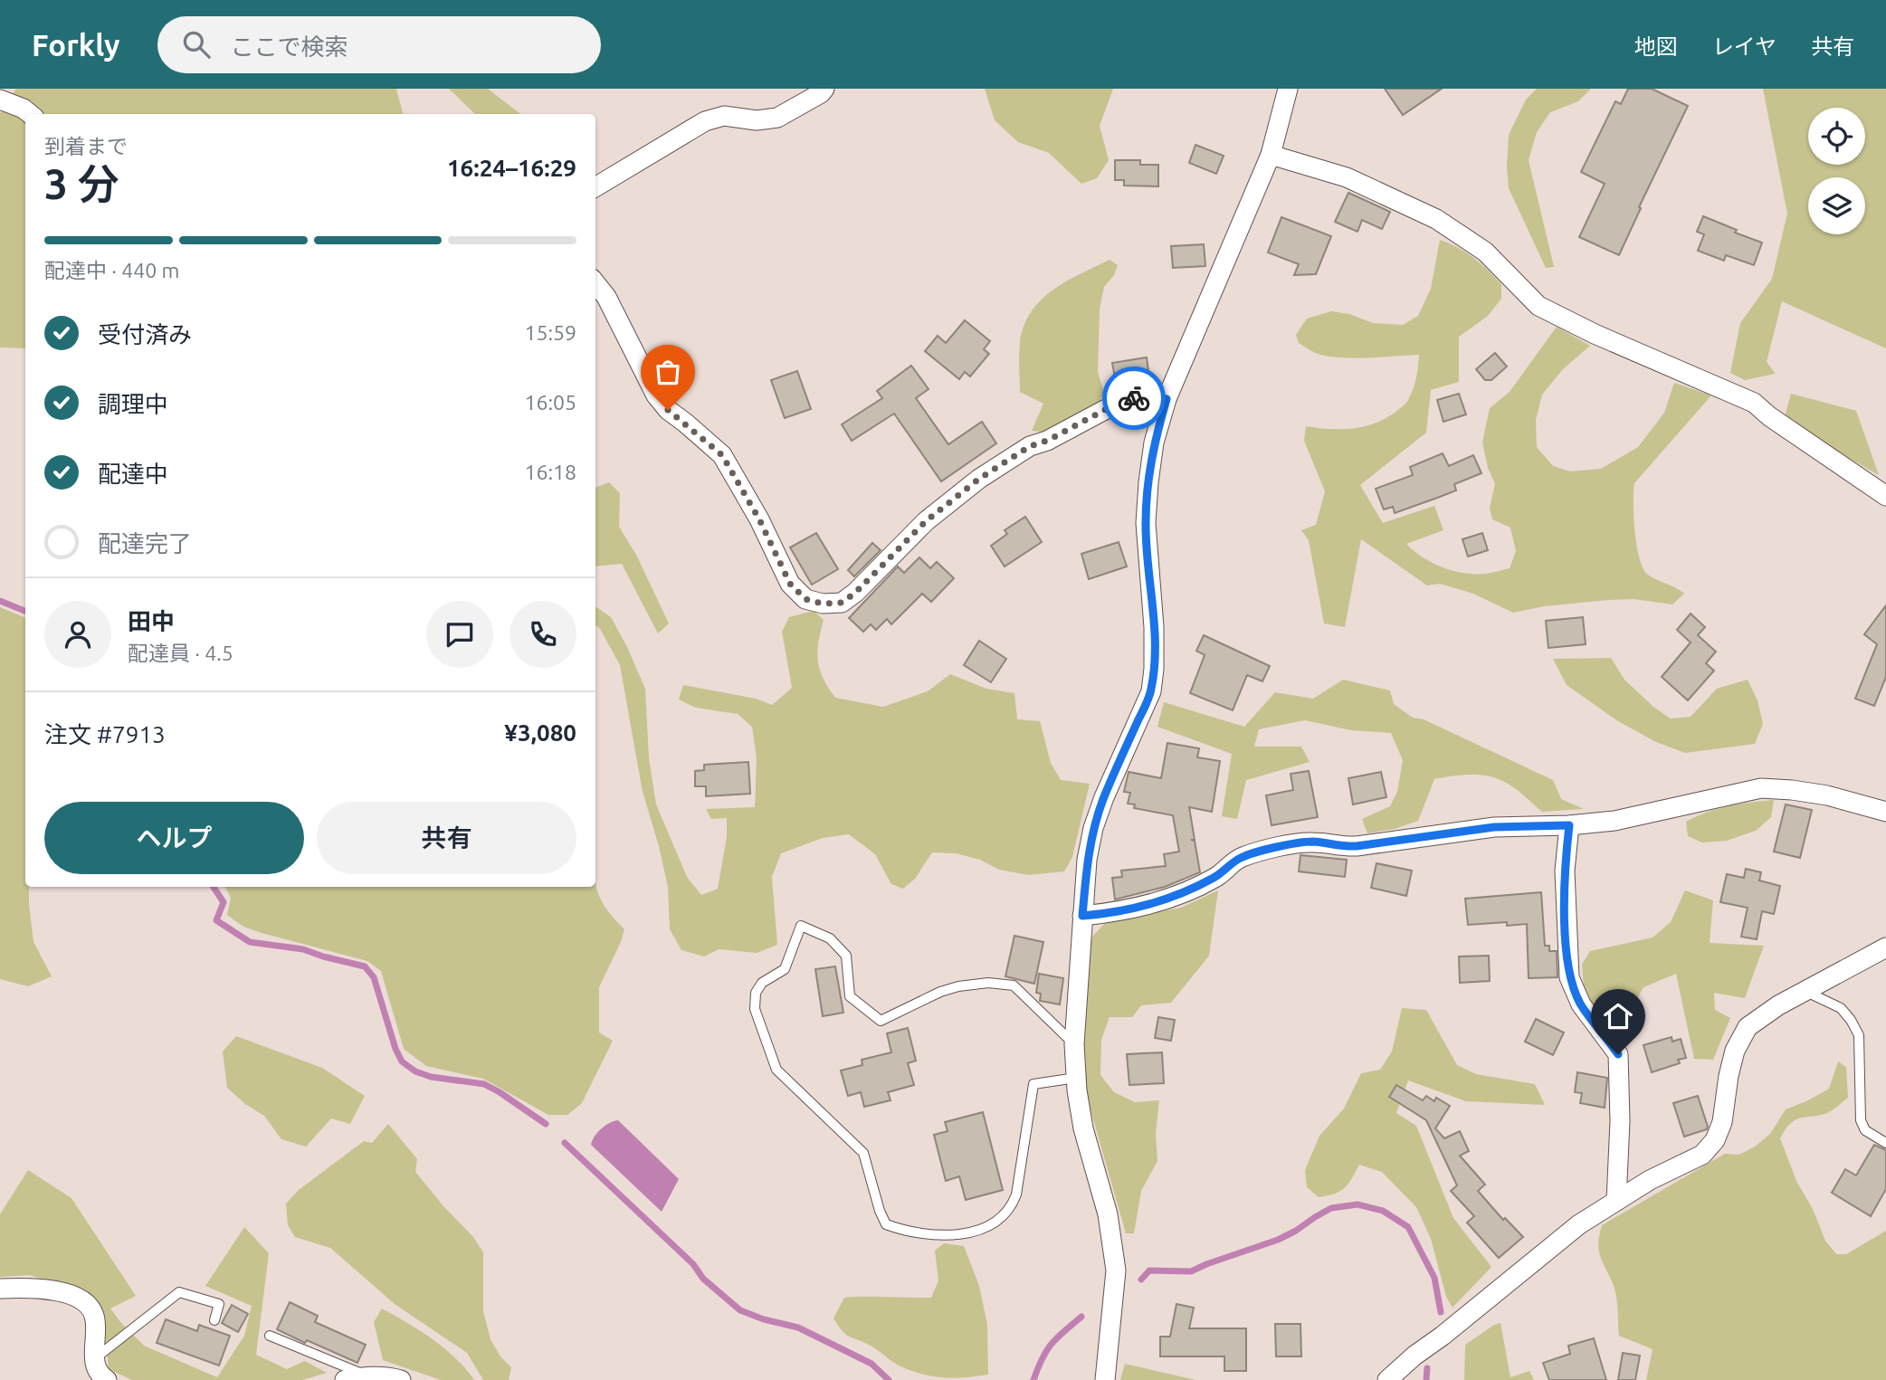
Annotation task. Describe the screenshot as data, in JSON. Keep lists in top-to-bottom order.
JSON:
{
  "page": {
    "header": "Forkly",
    "search": "ここで検索",
    "nav": ["地図", "レイヤ", "共有"],
    "heading": ["3 分", "到着まで", "16:24–16:29"],
    "panel": [
      "田中",
      "配達員 · 4.5",
      "注文 #7913",
      "¥3,080"
    ],
    "bar": "配達中 · 440 m",
    "list": [
      ["受付済み", "15:59"],
      ["調理中", "16:05"],
      ["配達中", "16:18"],
      "配達完了"
    ],
    "buttons": ["ヘルプ", "共有"]
  }
}
